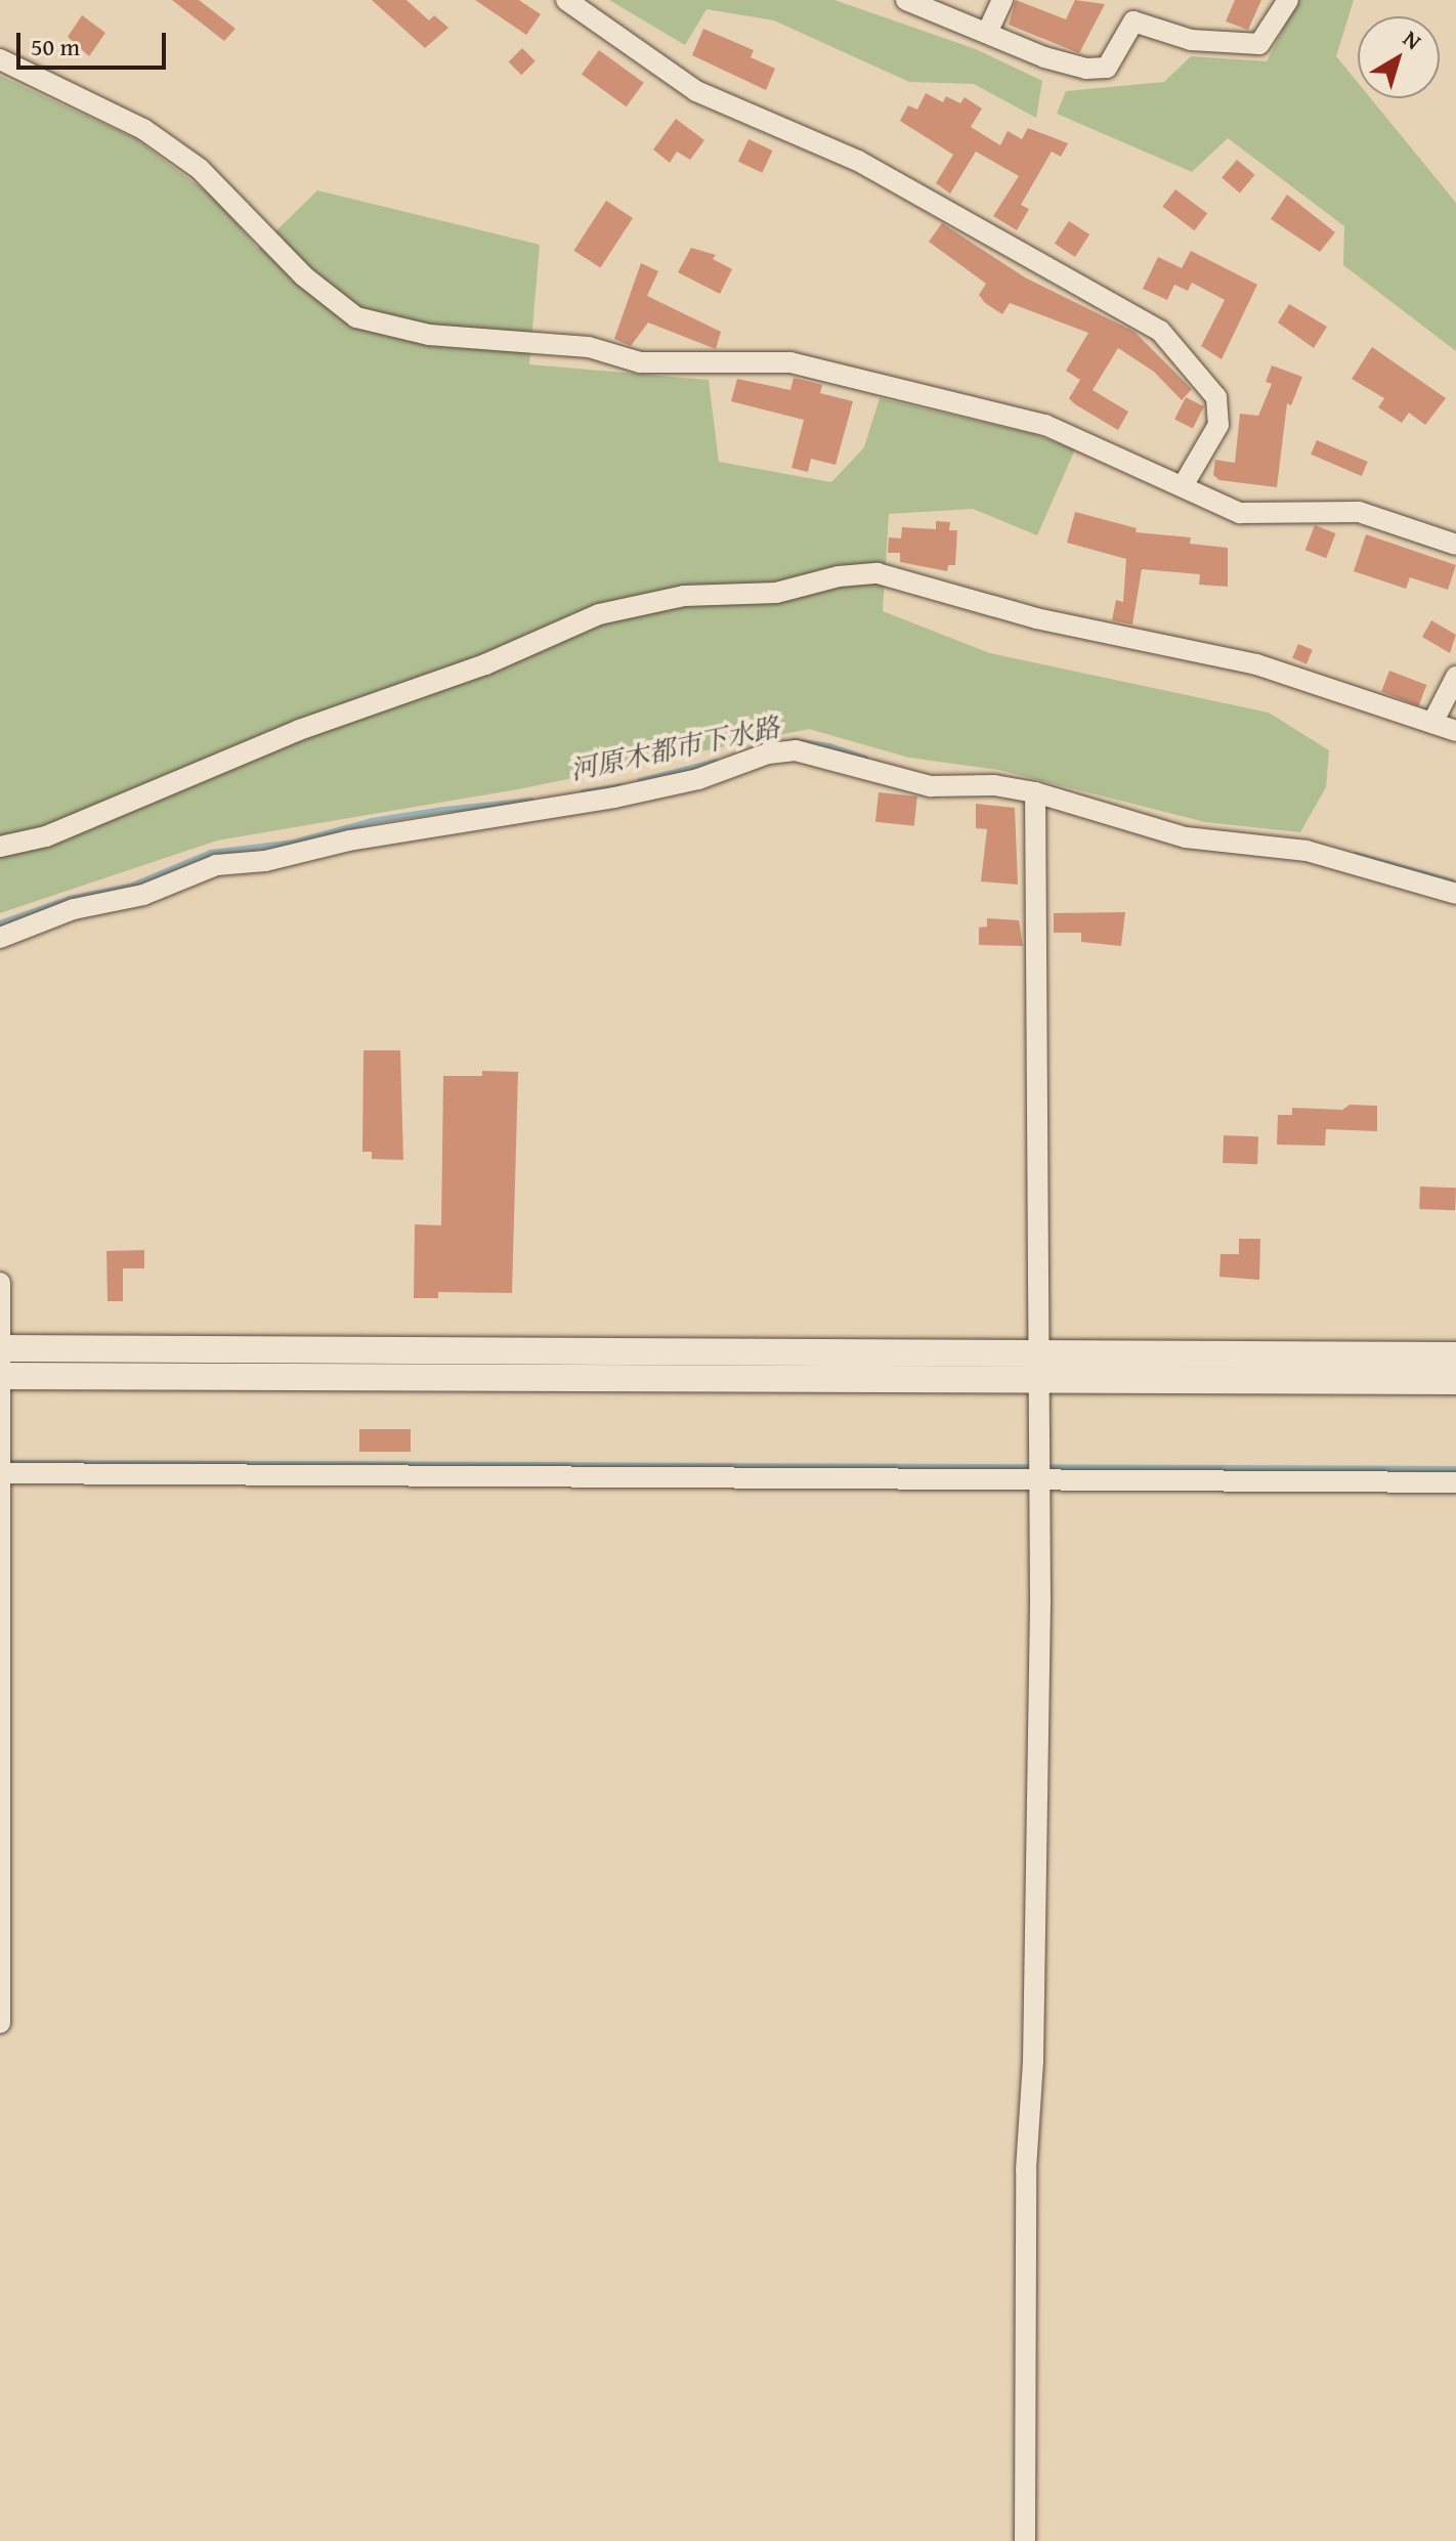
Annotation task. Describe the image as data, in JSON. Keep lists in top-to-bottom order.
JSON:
{
  "water": ["河原木都市下水路"],
  "scale_bar": "50 m",
  "north": "top right"
}
